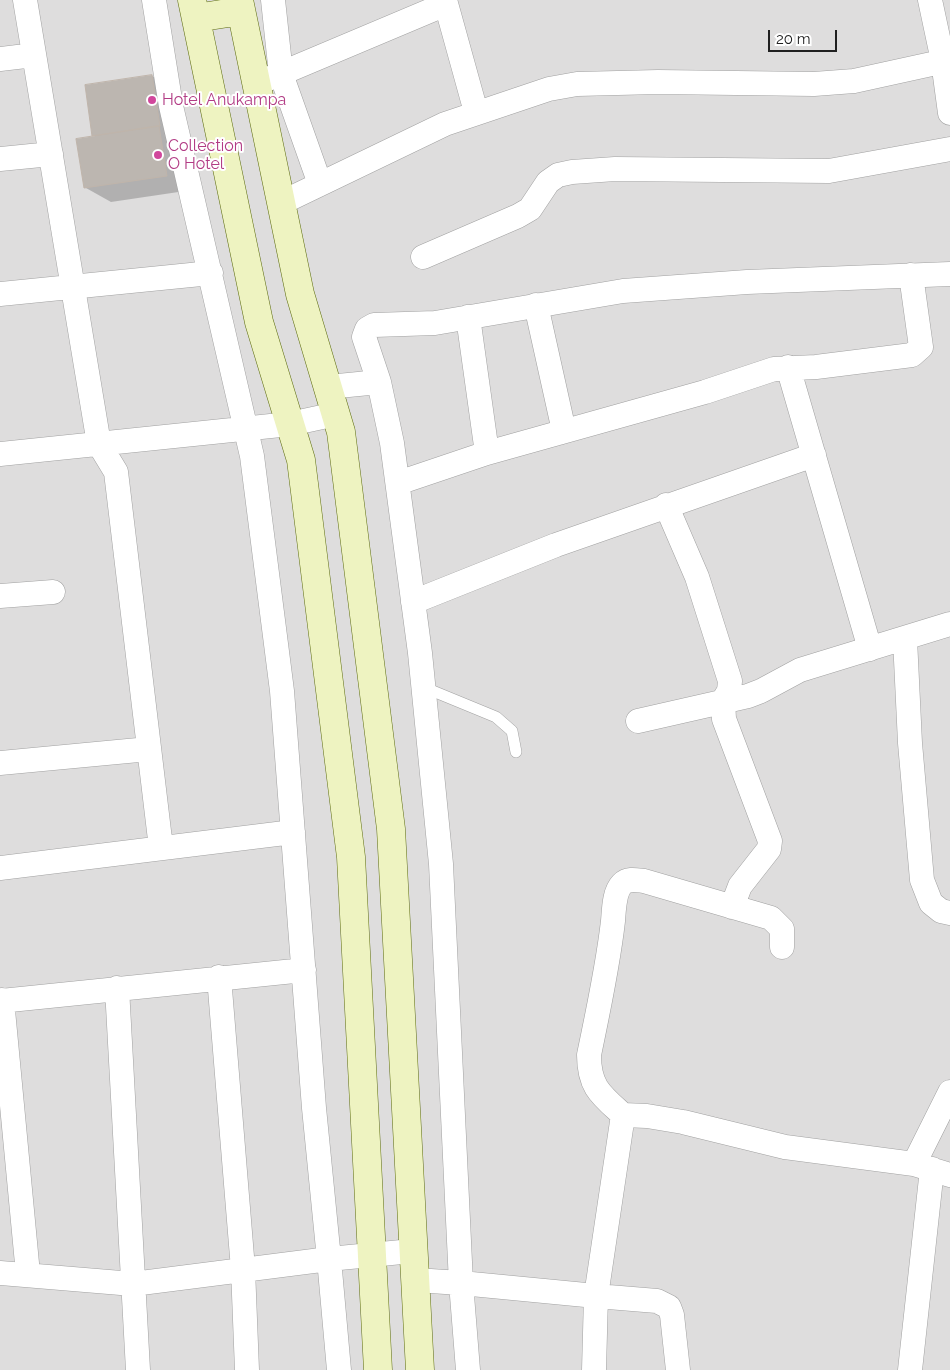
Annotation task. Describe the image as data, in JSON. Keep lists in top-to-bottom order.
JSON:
{
  "places": ["Hotel Anukampa", "Collection O Hotel"],
  "scale_bar": "20 m"
}
